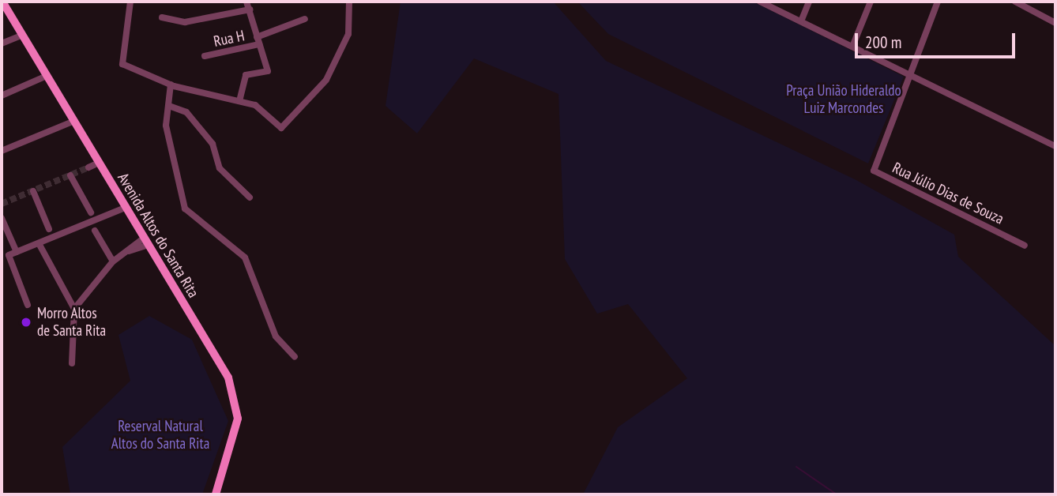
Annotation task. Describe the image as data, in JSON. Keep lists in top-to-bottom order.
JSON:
{
  "streets": {
    "street": ["Rua H", "Rua Júlio Dias de Souza", "Avenida Altos do Santa Rita"]
  },
  "parks": ["Praça União Hideraldo Luiz Marcondes", "Reserval Natural Altos do Santa Rita"],
  "places": ["Morro Altos de Santa Rita"],
  "scale_bar": "200 m"
}
